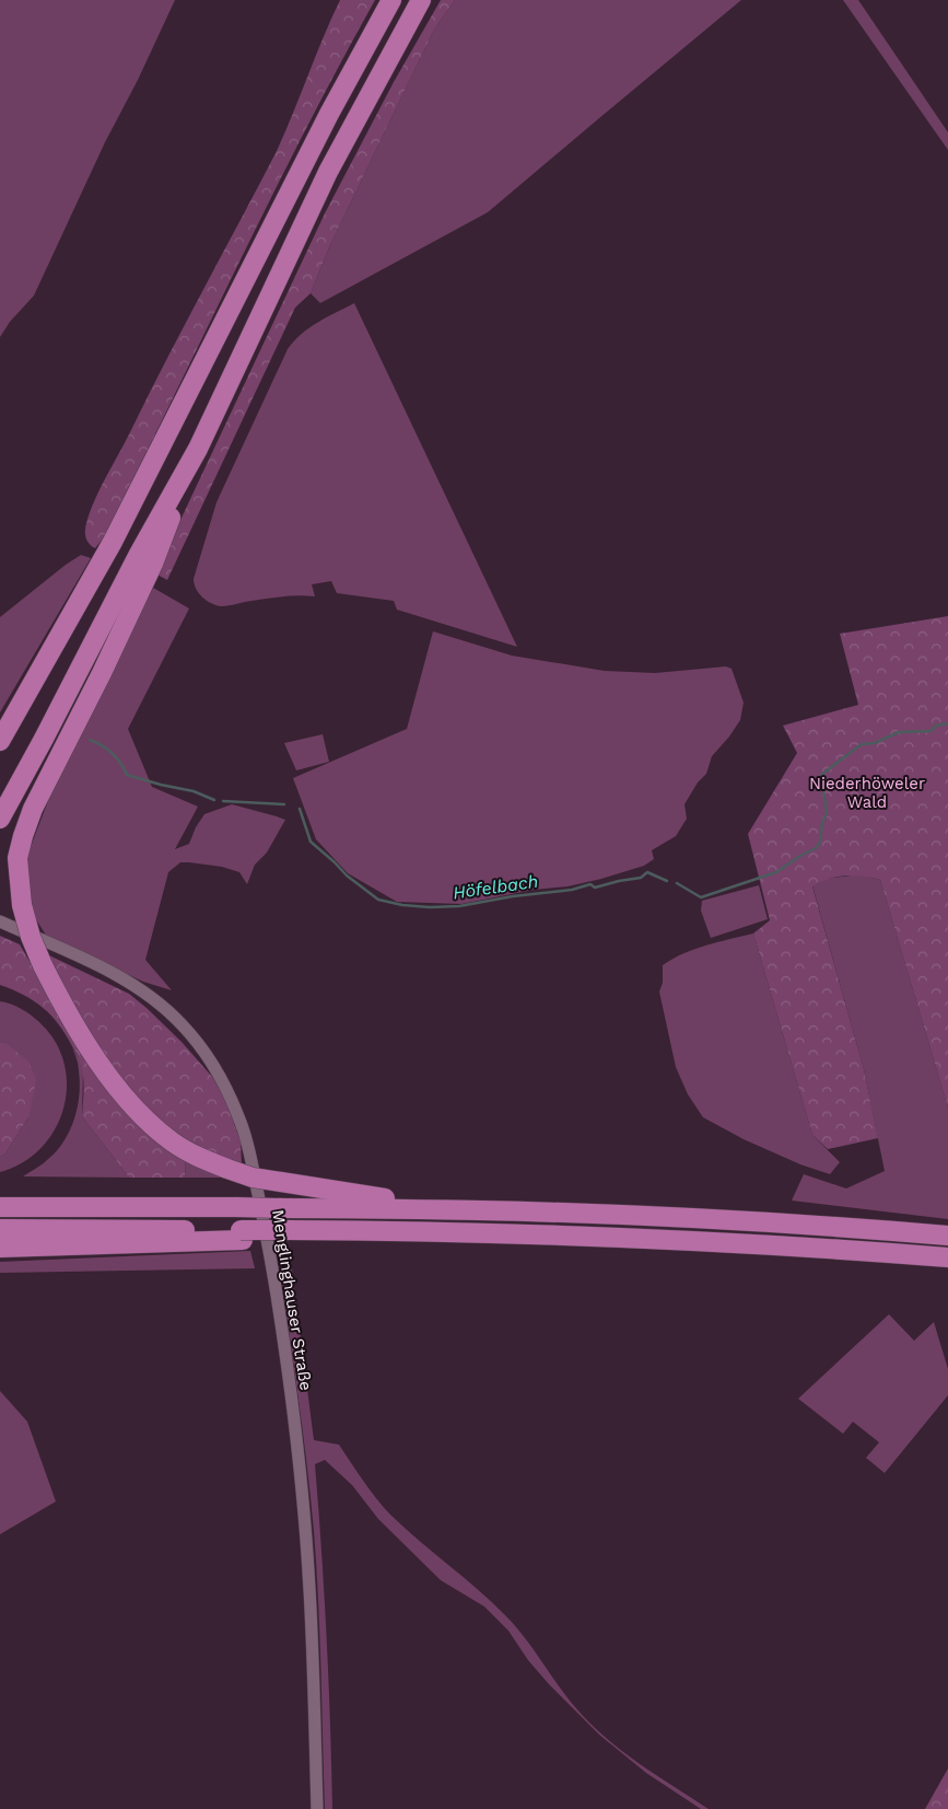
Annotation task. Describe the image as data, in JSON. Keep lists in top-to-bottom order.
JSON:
{
  "streets": {
    "street": ["Menglinghauser Straße"]
  },
  "water": ["Höfelbach"],
  "parks": ["Niederhöweler Wald"]
}
